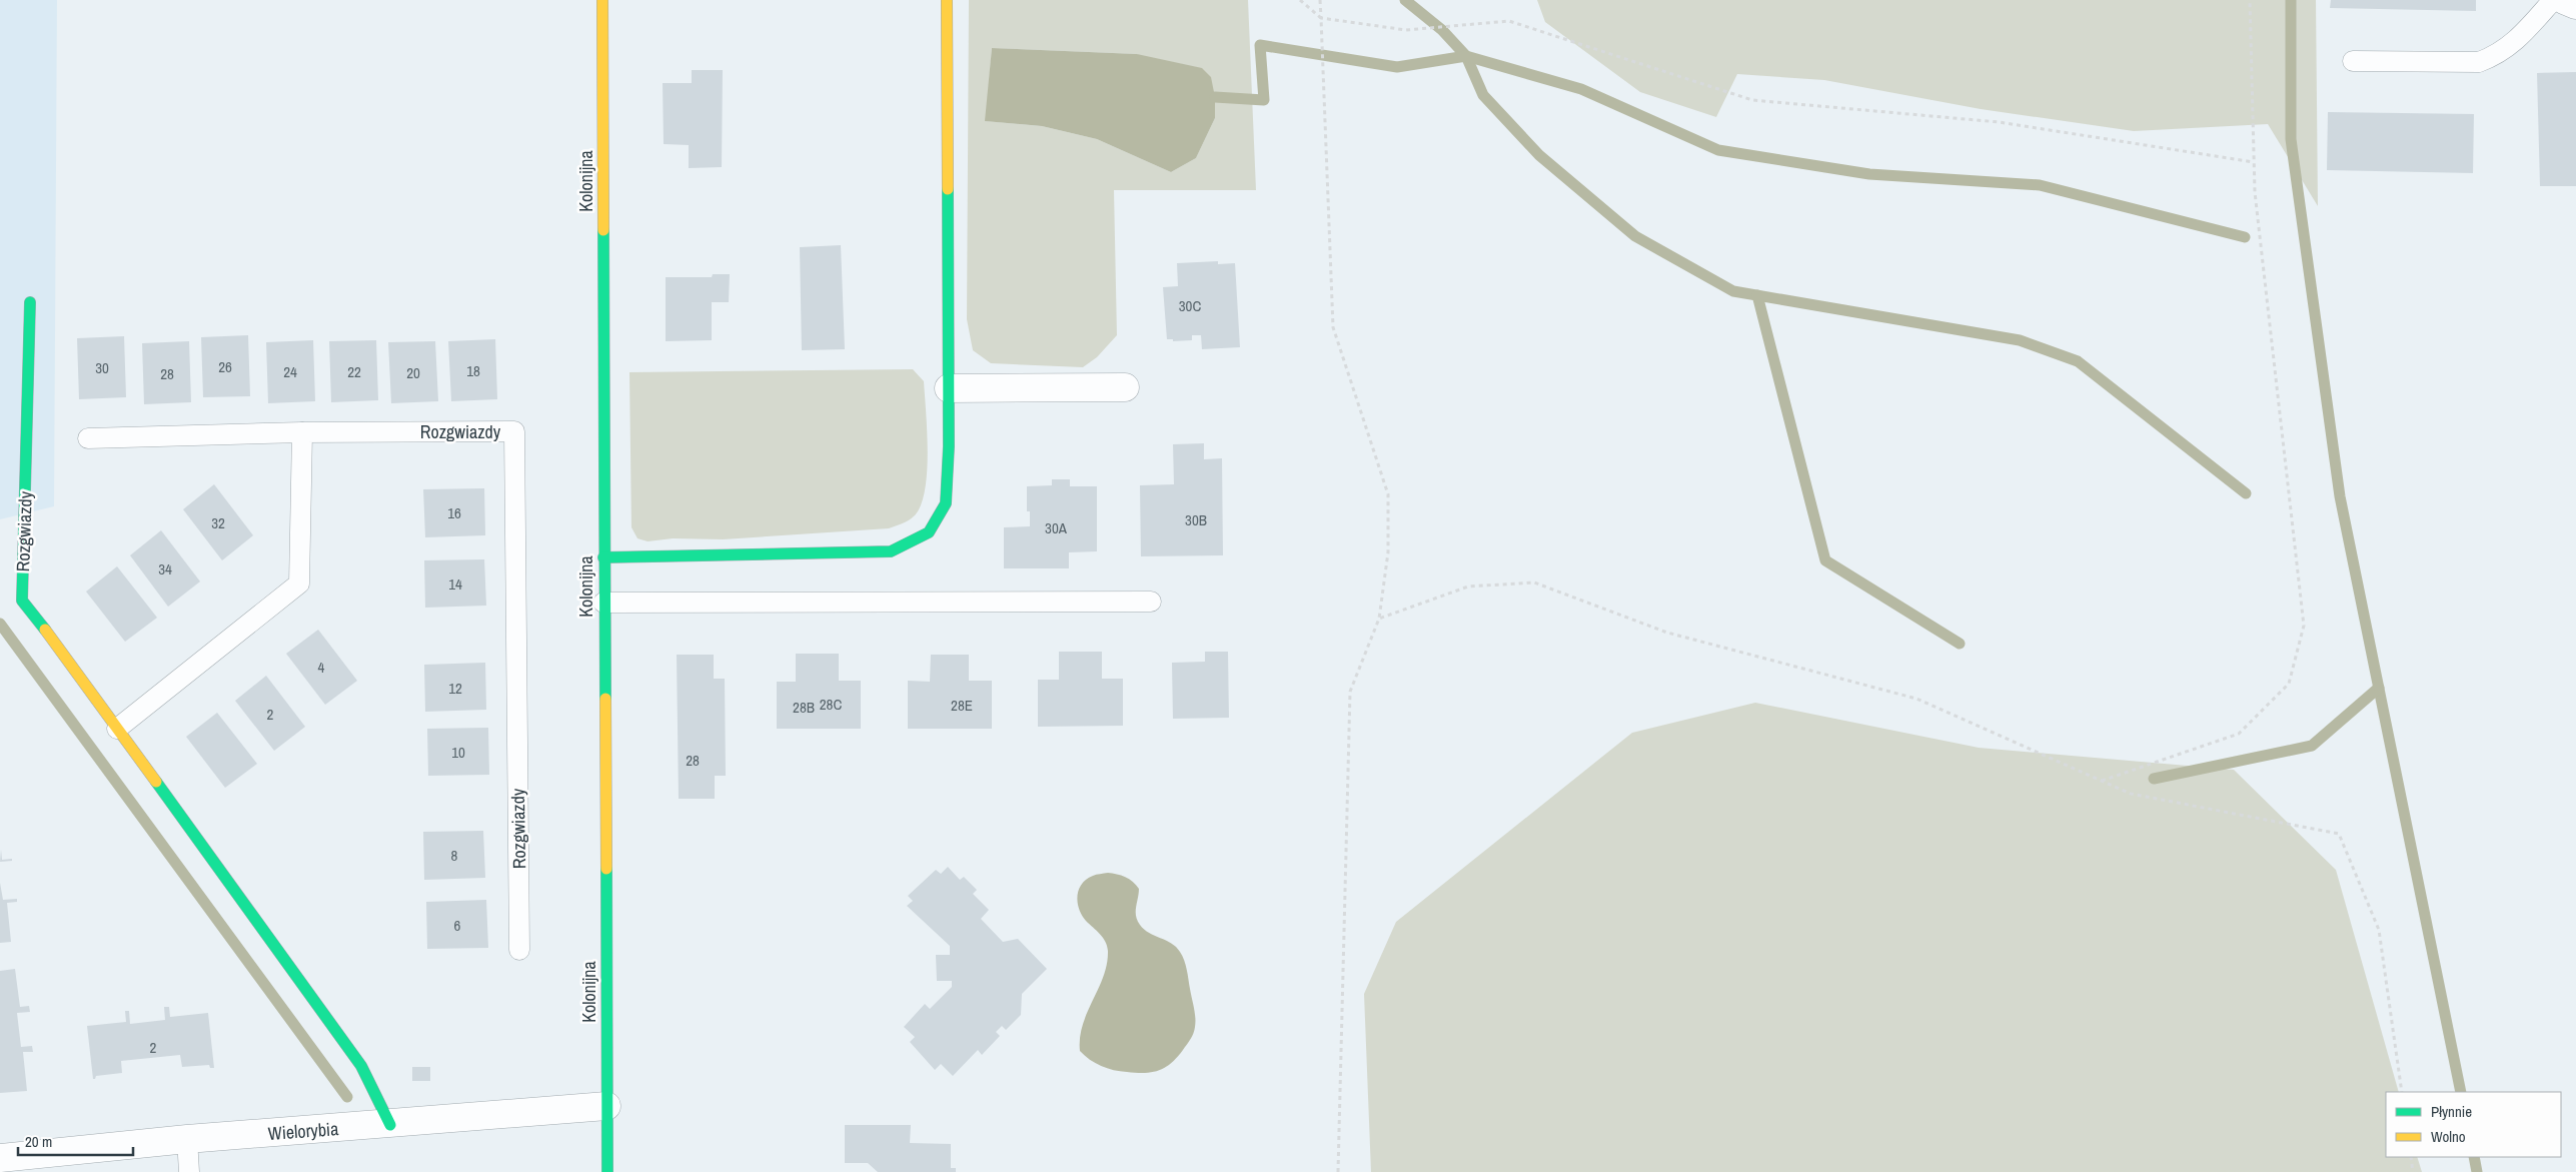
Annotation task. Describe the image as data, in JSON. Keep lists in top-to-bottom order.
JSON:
{
  "streets": {
    "street": ["Kolonijna", "Rozgwiazdy", "Wielorybia"]
  },
  "crossings": [
    ["Kolonijna", "Wielorybia"],
    ["Rozgwiazdy", "Wielorybia"]
  ],
  "house_numbers": [
    "30C",
    "26",
    "30",
    "18",
    "24",
    "22",
    "20",
    "28",
    "16",
    "30B",
    "32",
    "30A",
    "34",
    "14",
    "4",
    "12",
    "28C",
    "28E",
    "28B",
    "2",
    "10",
    "28",
    "8",
    "6",
    "2"
  ],
  "legend": ["Płynnie", "Wolno"],
  "scale_bar": "20 m"
}
